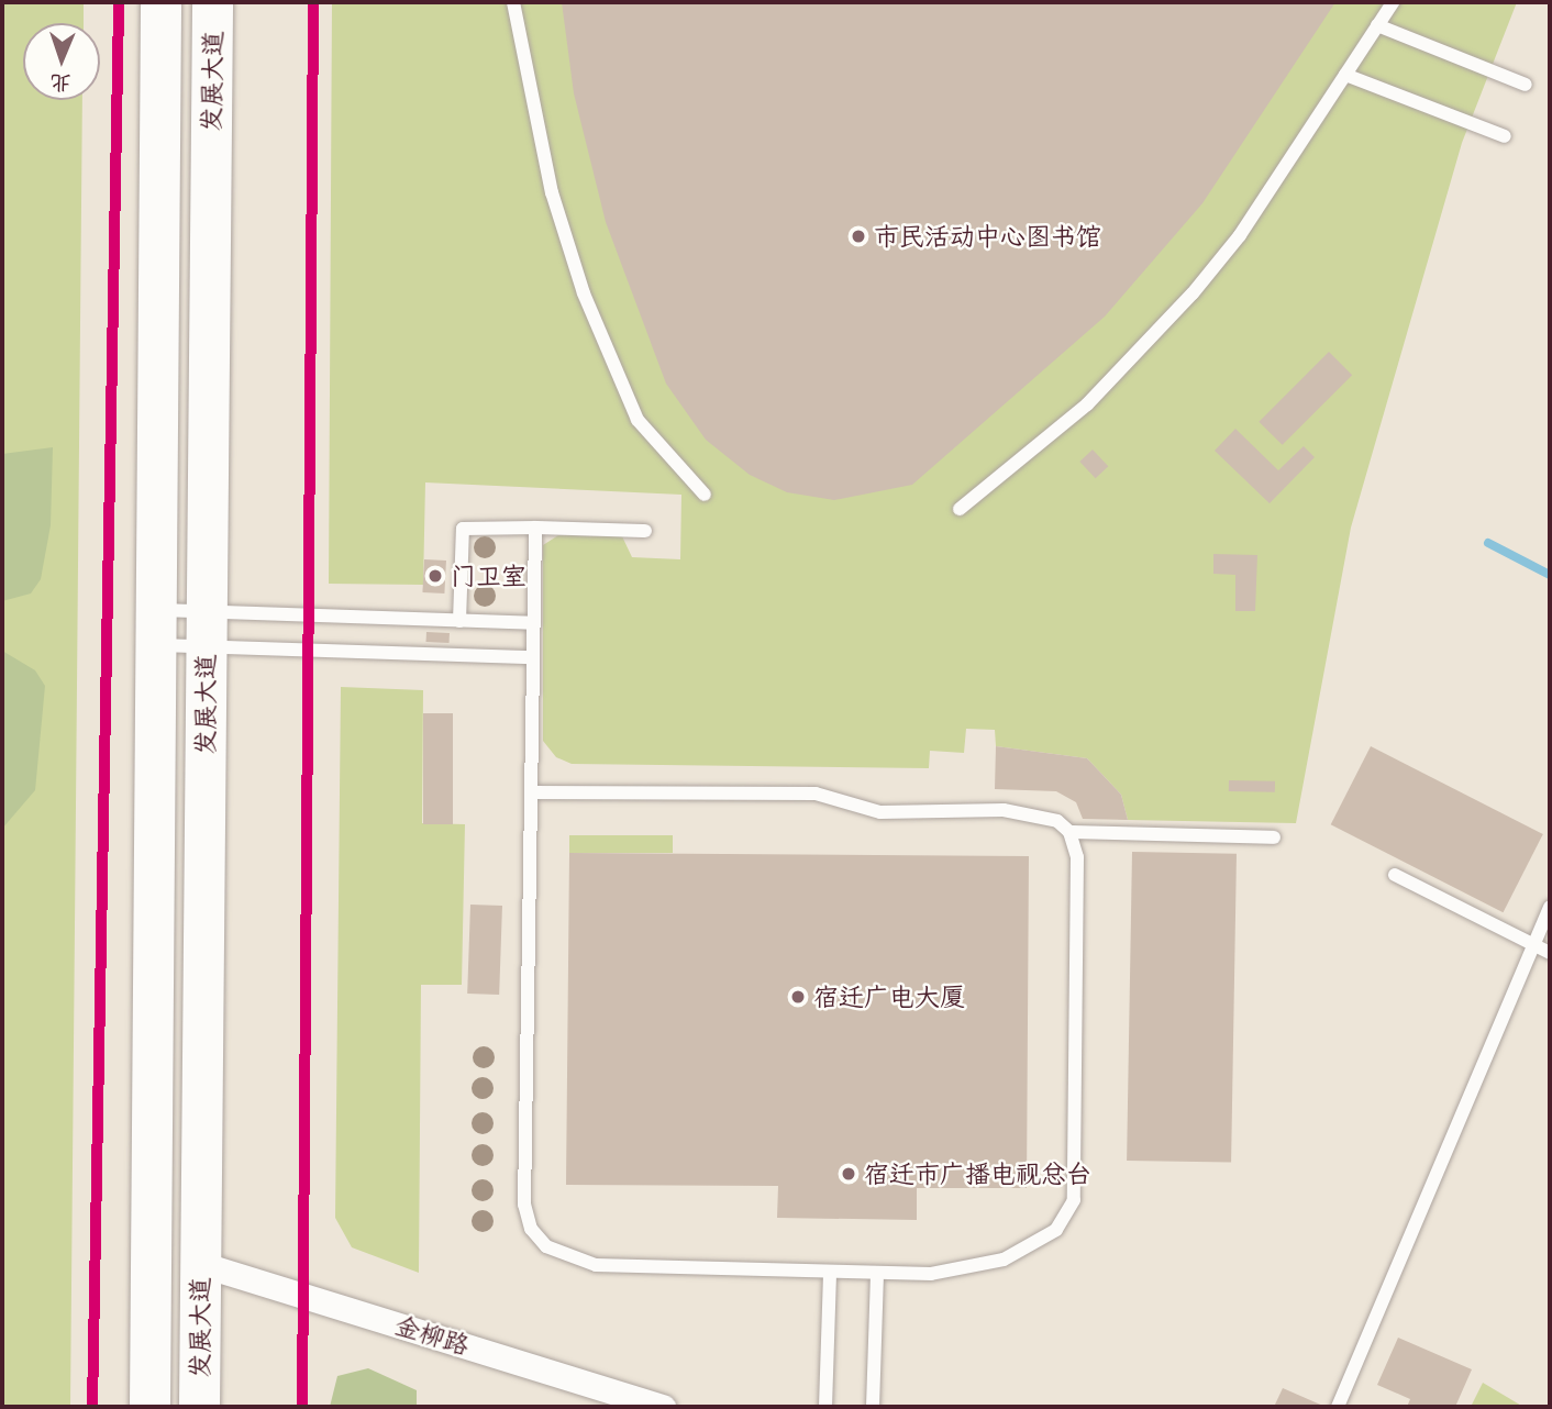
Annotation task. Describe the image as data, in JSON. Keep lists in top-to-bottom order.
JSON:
{
  "streets": {
    "main road": ["发展大道"],
    "street": ["金柳路"]
  },
  "crossings": [
    ["发展大道", "金柳路"]
  ],
  "places": [
    "市民活动中心图书馆",
    "门卫室",
    "宿迁广电大厦",
    "宿迁市广播电视总台"
  ],
  "north": "bottom"
}
